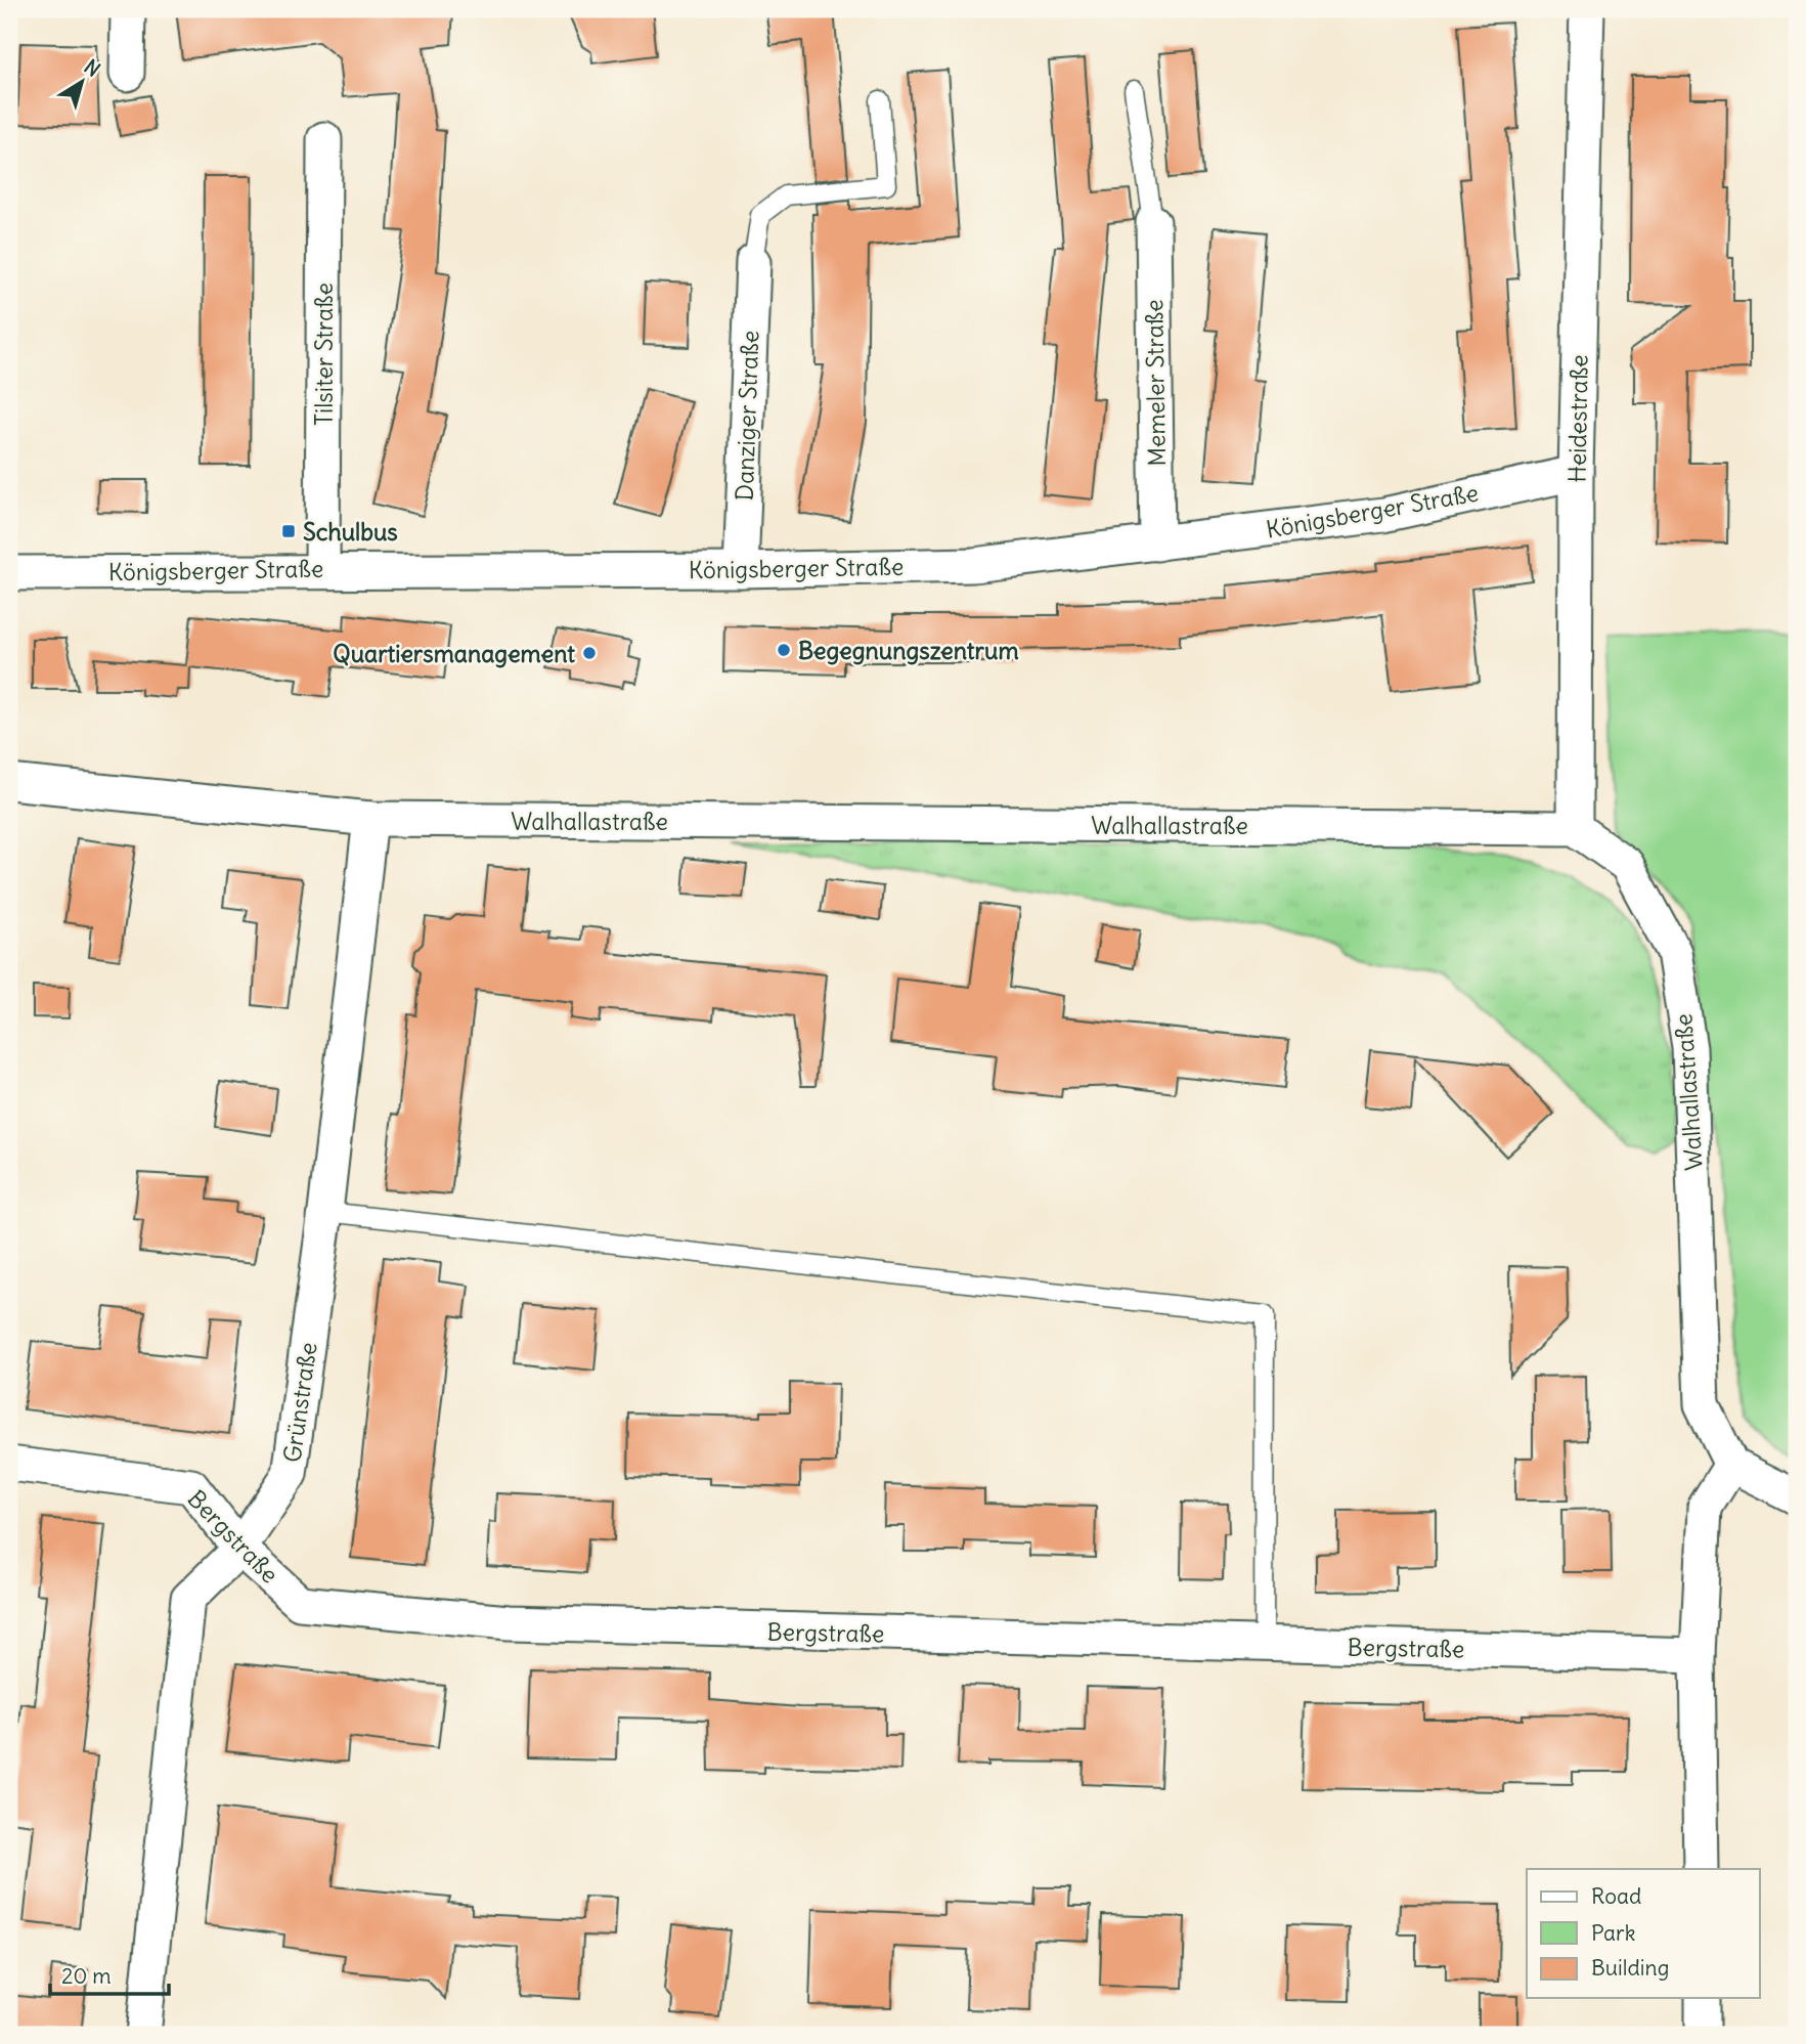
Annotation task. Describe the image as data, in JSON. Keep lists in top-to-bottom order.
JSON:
{
  "streets": {
    "street": [
      "Tilsiter Straße",
      "Memeler Straße",
      "Danziger Straße",
      "Heidestraße",
      "Königsberger Straße",
      "Walhallastraße",
      "Grünstraße",
      "Bergstraße"
    ]
  },
  "crossings": [
    ["Tilsiter Straße", "Königsberger Straße"],
    ["Memeler Straße", "Königsberger Straße"],
    ["Danziger Straße", "Königsberger Straße"],
    ["Heidestraße", "Königsberger Straße"],
    ["Heidestraße", "Walhallastraße"],
    ["Walhallastraße", "Grünstraße"],
    ["Grünstraße", "Bergstraße"]
  ],
  "places": {
    "transit": ["Schulbus"],
    "other": ["Begegnungszentrum", "Quartiersmanagement"]
  },
  "legend": ["Road", "Park", "Building"],
  "scale_bar": "20 m",
  "north": "top right"
}
